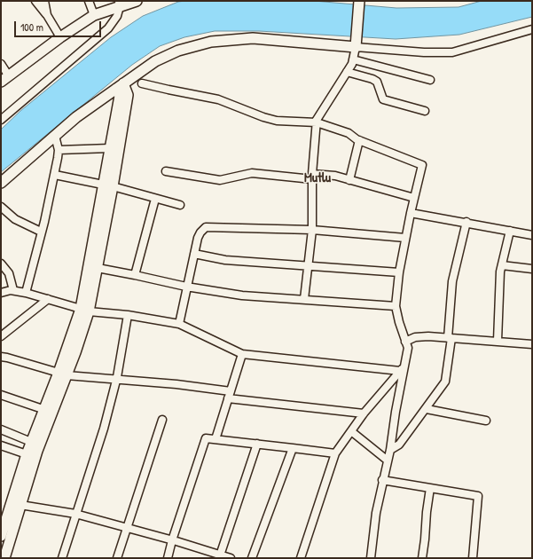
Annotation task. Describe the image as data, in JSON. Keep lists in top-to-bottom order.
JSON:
{
  "districts": ["Mutlu"],
  "scale_bar": "100 m"
}
